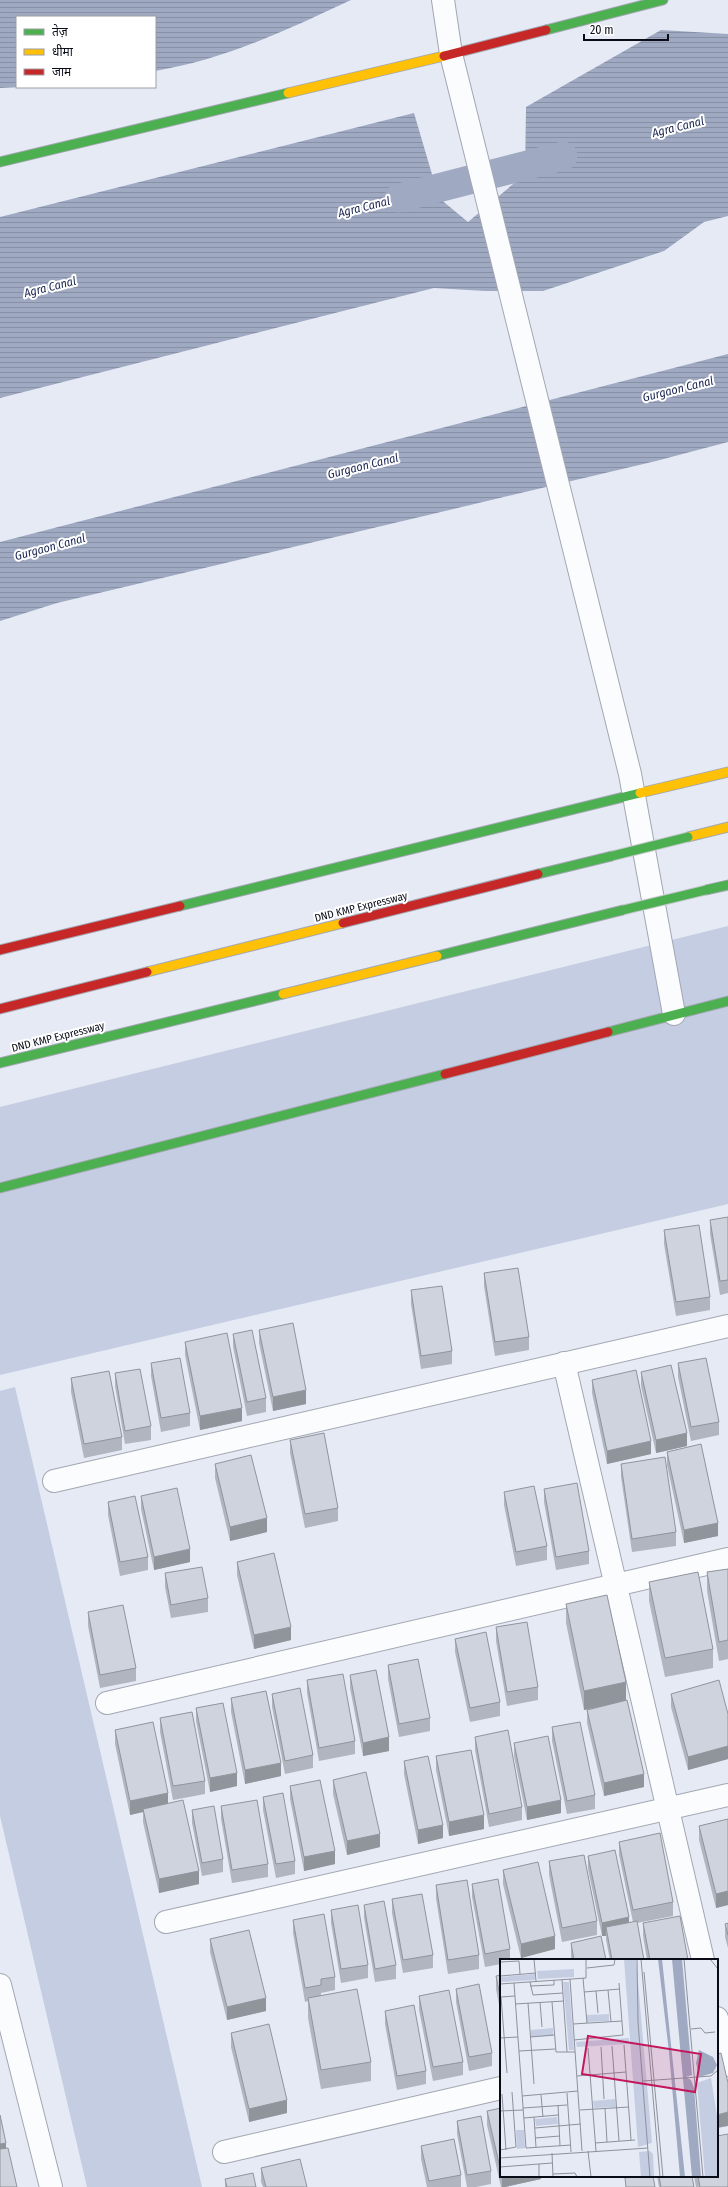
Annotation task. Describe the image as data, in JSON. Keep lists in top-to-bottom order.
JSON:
{
  "streets": {
    "main road": ["DND KMP Expressway"]
  },
  "water": ["Agra Canal", "Gurgaon Canal"],
  "legend": ["तेज़", "धीमा", "जाम"],
  "scale_bar": "20 m"
}
